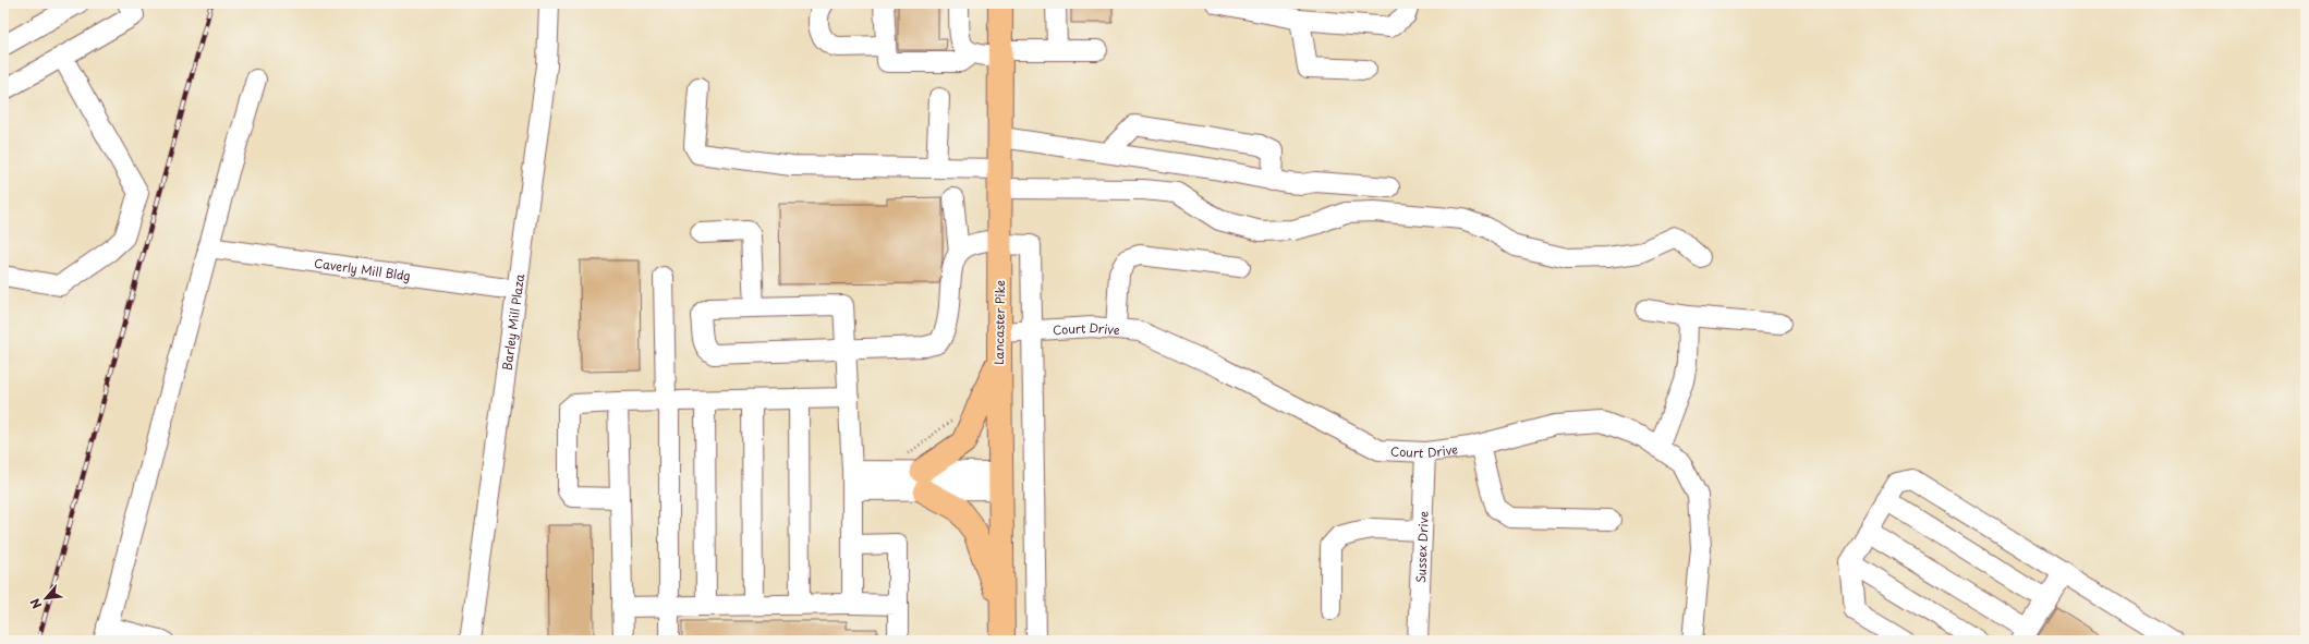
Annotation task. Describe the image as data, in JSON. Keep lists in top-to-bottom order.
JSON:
{
  "streets": {
    "main road": ["Lancaster Pike"],
    "street": [
      "Caverly Mill Bldg",
      "Barley Mill Plaza",
      "Court Drive",
      "Sussex Drive"
    ]
  },
  "crossings": [
    ["Caverly Mill Bldg", "Barley Mill Plaza"],
    ["Lancaster Pike", "Court Drive"],
    ["Court Drive", "Sussex Drive"]
  ],
  "north": "bottom left"
}
